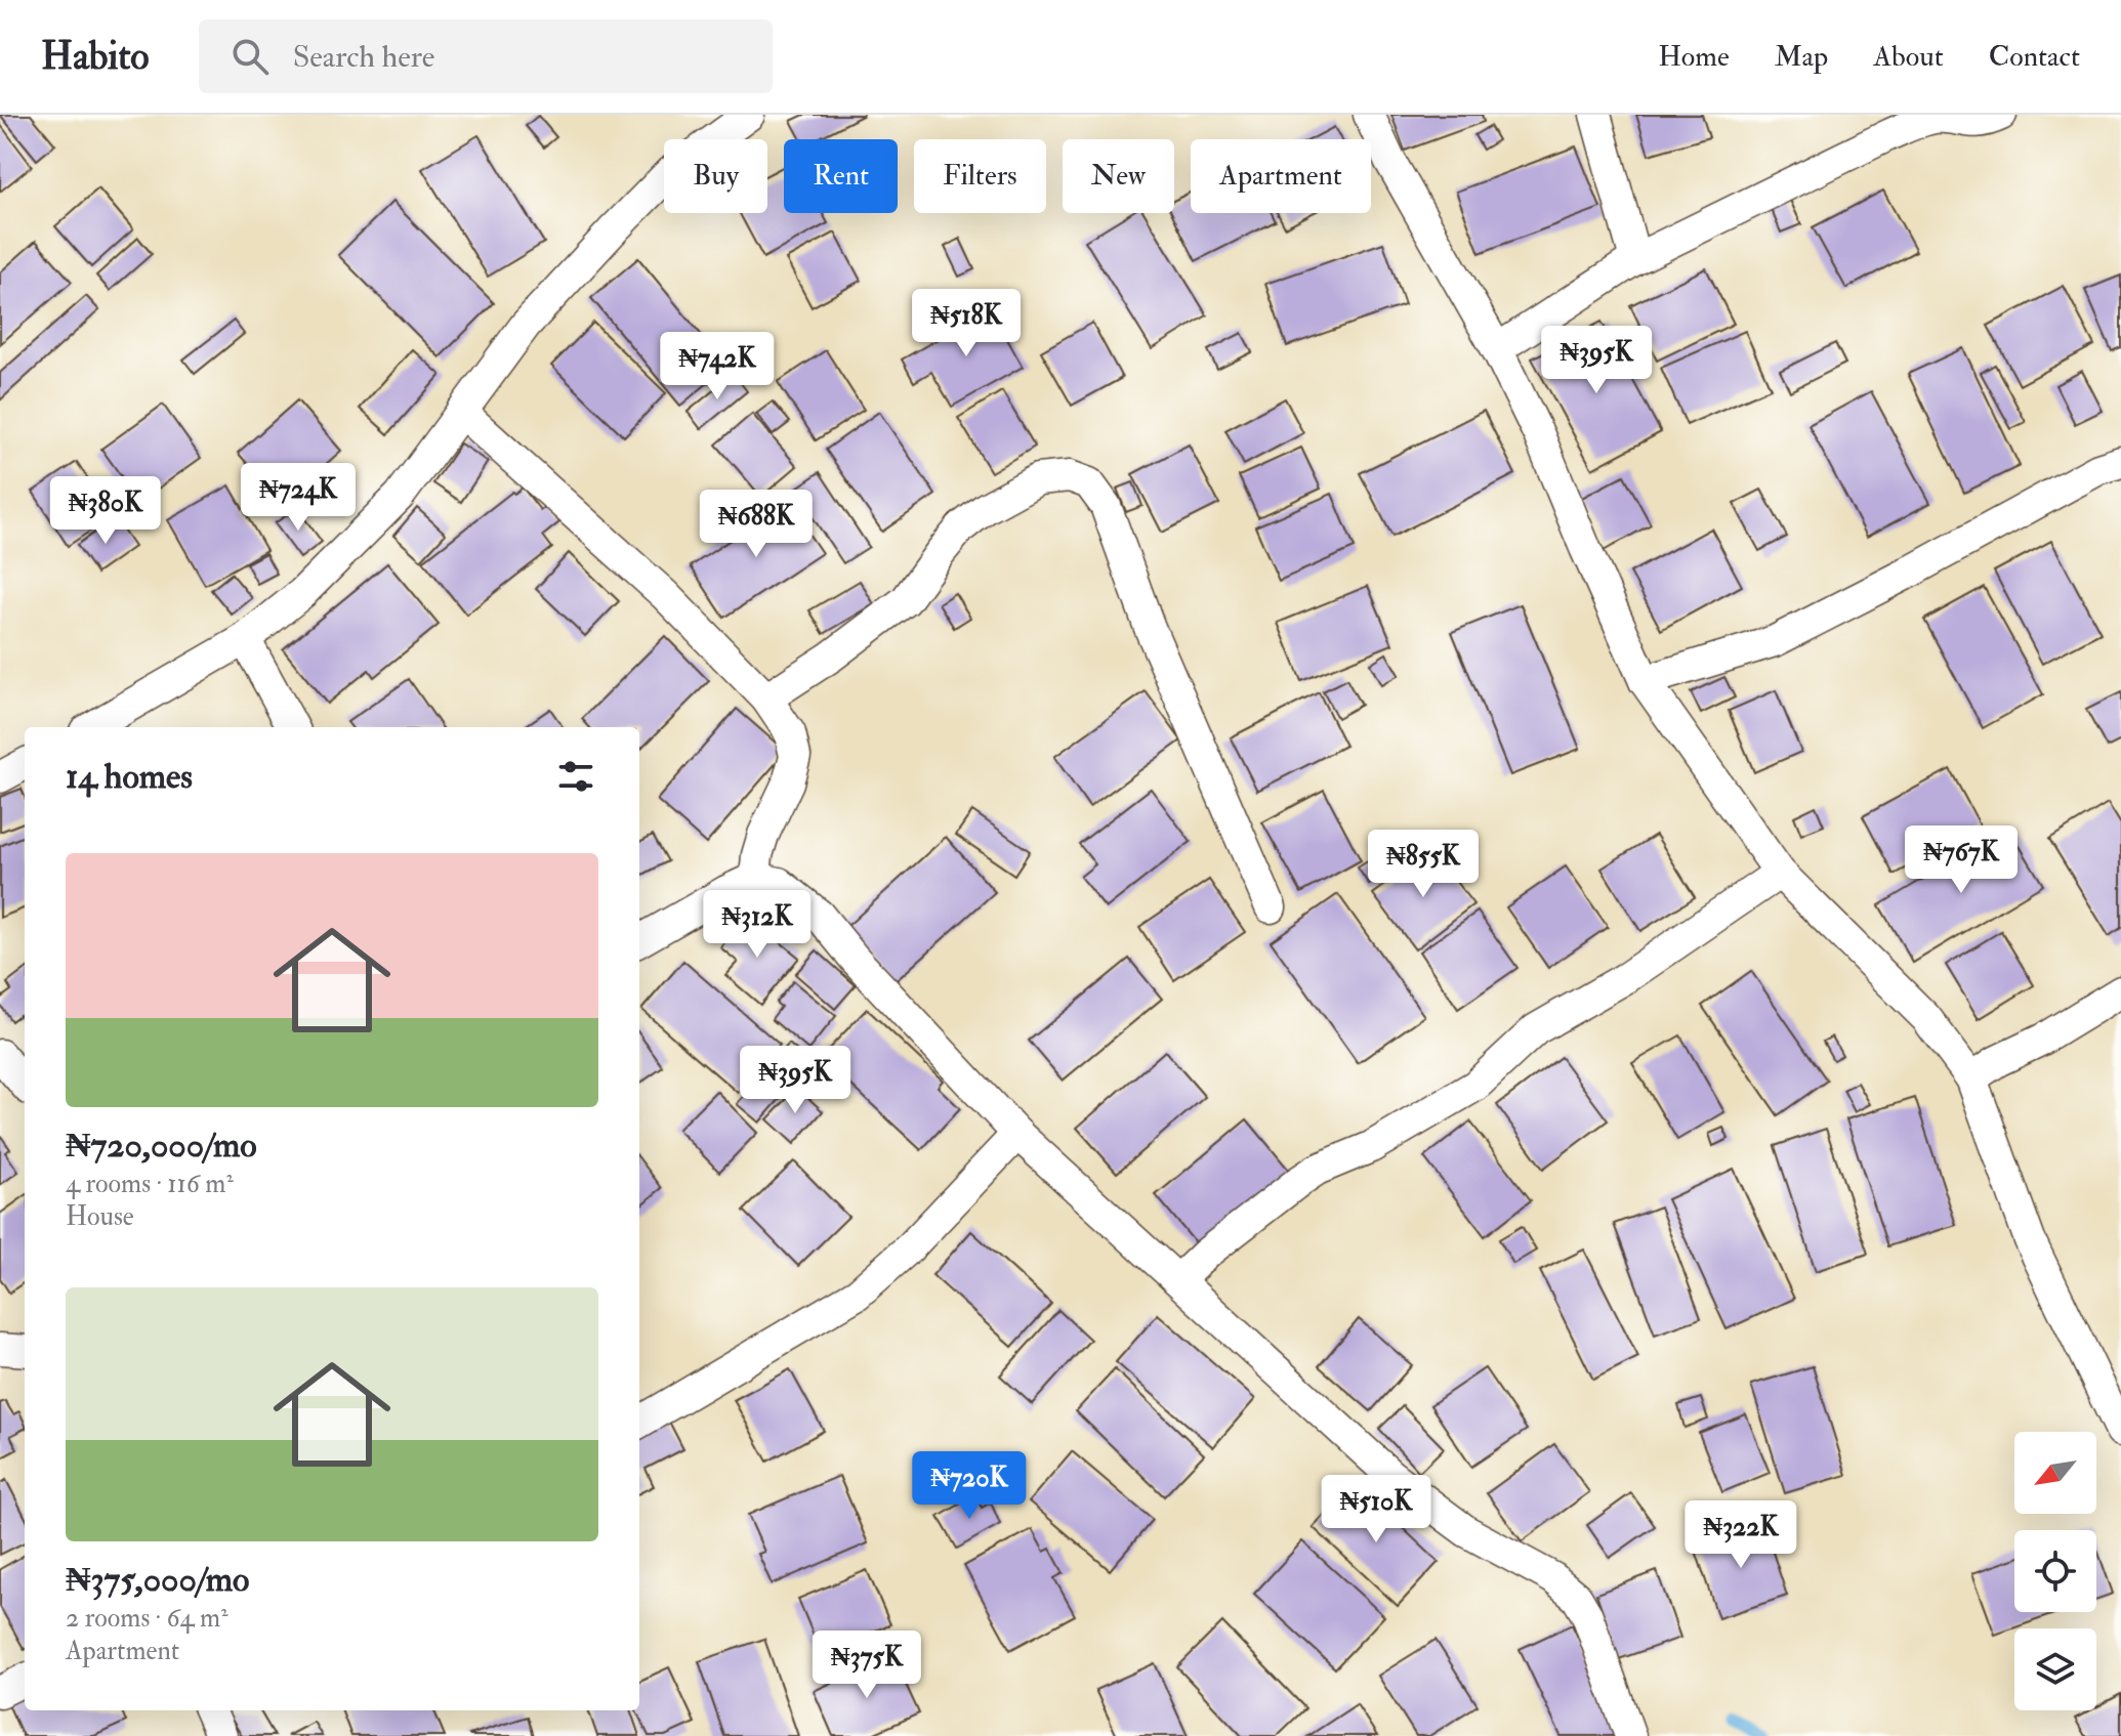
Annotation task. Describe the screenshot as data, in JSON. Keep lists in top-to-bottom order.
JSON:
{
  "north": "bottom left",
  "page": {
    "header": "Habito",
    "search": "Search here",
    "nav": [
      "Home",
      "Map",
      "About",
      "Contact"
    ],
    "chip": [
      "Buy",
      "Rent",
      "Filters",
      "New",
      "Apartment"
    ],
    "price": [
      "₦518K",
      "₦395K",
      "₦742K",
      "₦724K",
      "₦380K",
      "₦688K",
      "₦767K",
      "₦855K",
      "₦312K",
      "₦395K",
      "₦720K",
      "₦510K",
      "₦322K",
      "₦375K"
    ],
    "heading": "14 homes",
    "list": [
      {
        "name": "₦720,000/mo",
        "note": "4 rooms · 116 m² · House"
      },
      {
        "name": "₦375,000/mo",
        "note": "2 rooms · 64 m² · Apartment"
      }
    ]
  }
}
